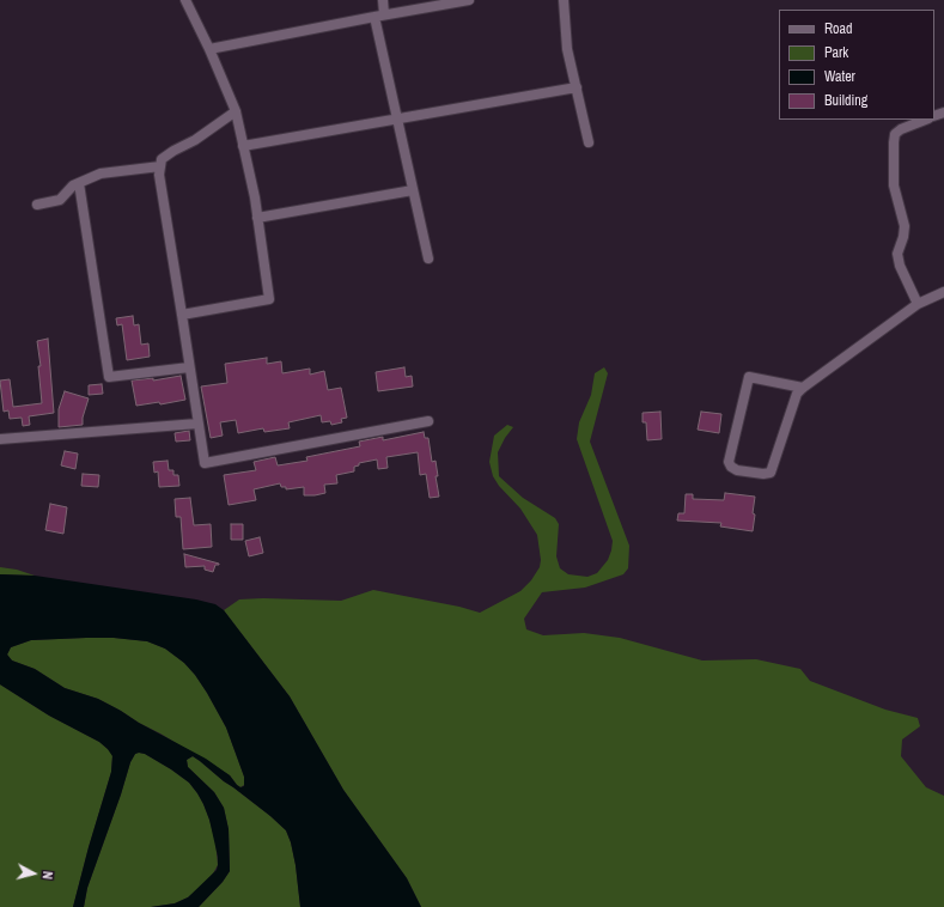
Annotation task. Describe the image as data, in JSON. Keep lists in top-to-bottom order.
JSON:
{
  "legend": [
    "Road",
    "Park",
    "Water",
    "Building"
  ],
  "north": "right"
}
